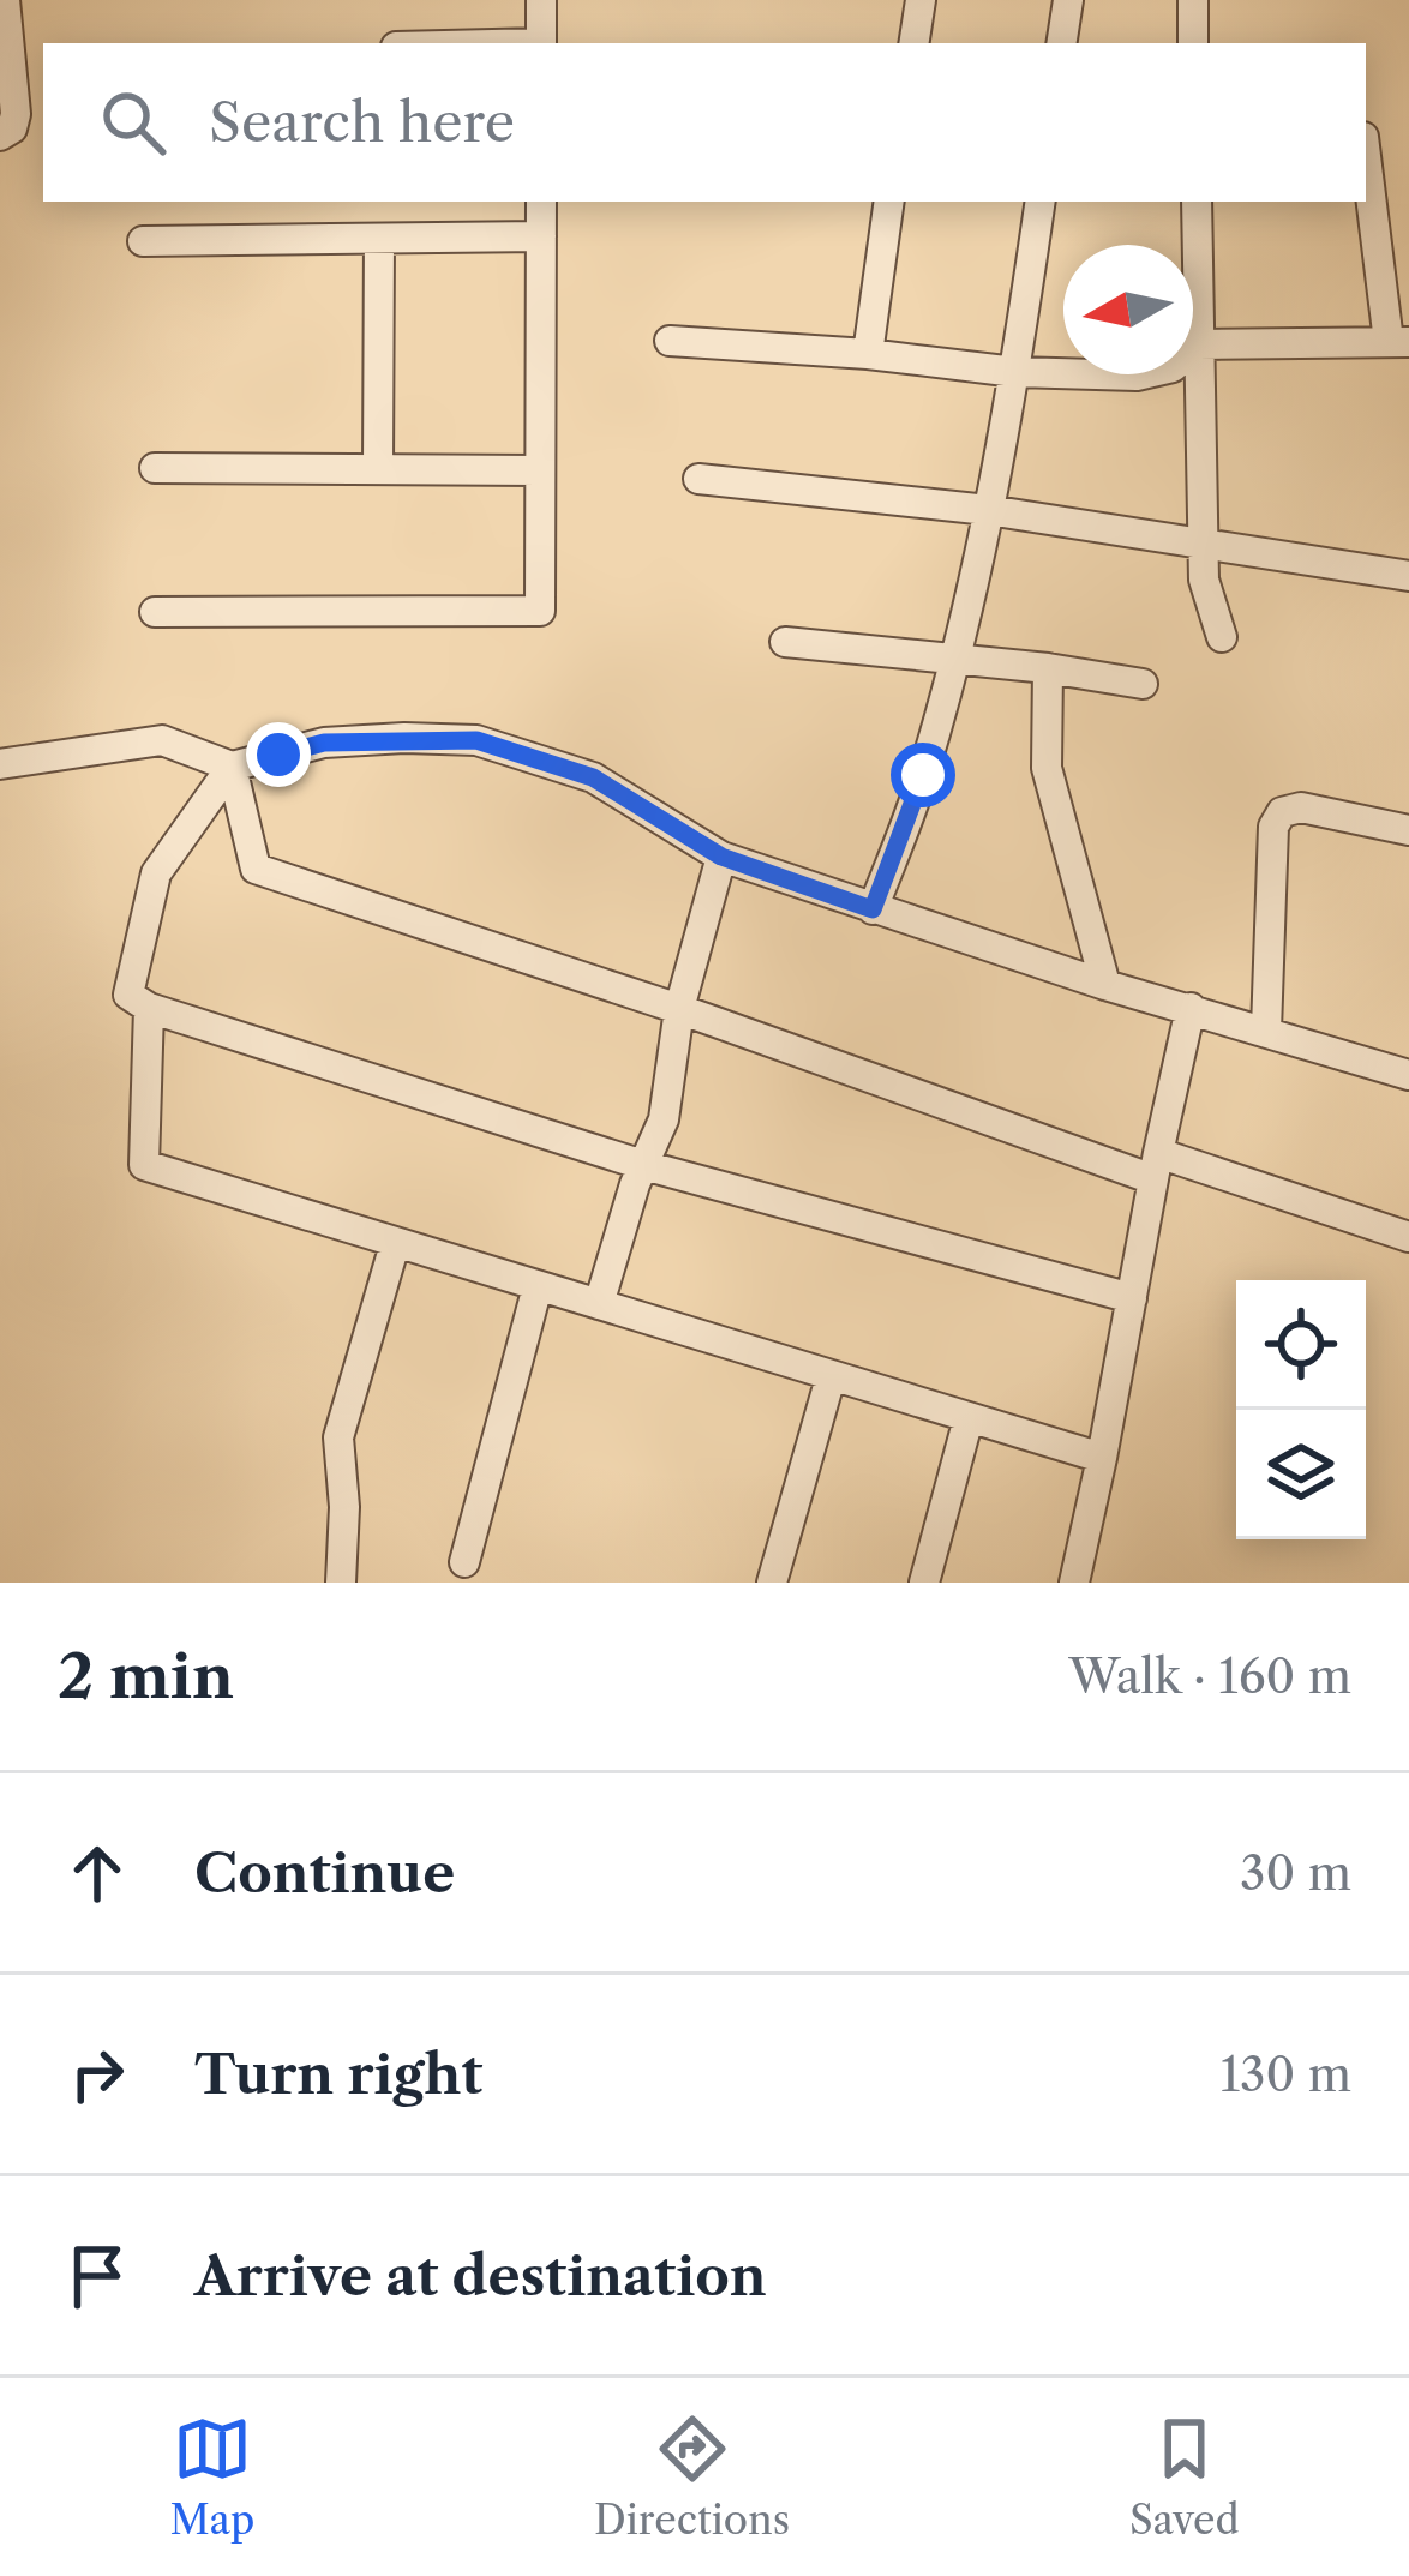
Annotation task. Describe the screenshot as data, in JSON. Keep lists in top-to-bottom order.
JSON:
{
  "north": "left",
  "page": {
    "search": "Search here",
    "heading": ["2 min", "Walk · 160 m"],
    "list": [
      ["Continue", "30 m"],
      ["Turn right", "130 m"],
      "Arrive at destination"
    ],
    "nav": ["Map", "Directions", "Saved"]
  }
}
